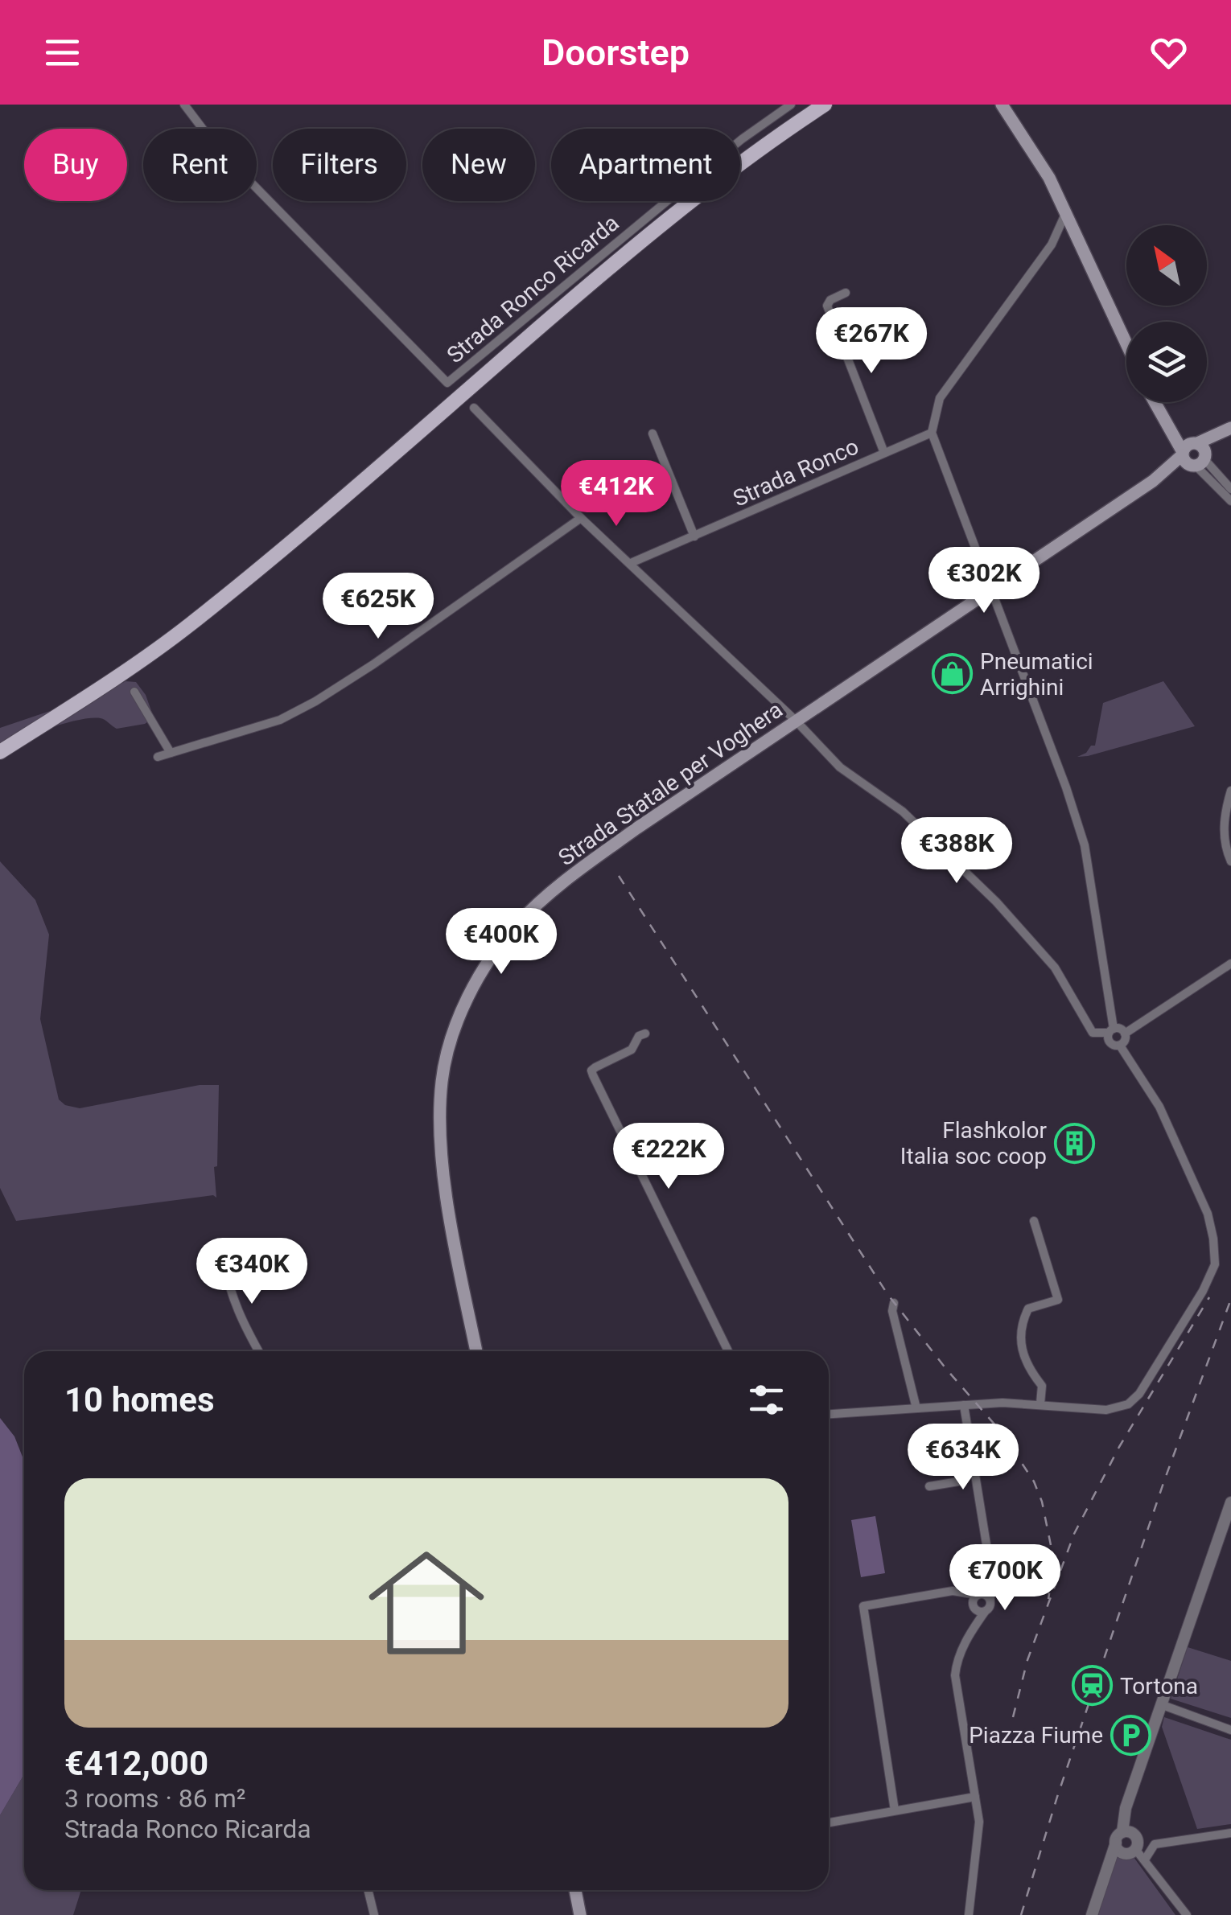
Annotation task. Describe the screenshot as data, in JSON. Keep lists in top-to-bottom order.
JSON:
{
  "streets": {
    "main road": ["Strada Statale per Voghera"],
    "street": ["Strada Ronco Ricarda", "Strada Ronco"]
  },
  "places": {
    "shop": ["Pneumatici Arrighini"],
    "building": ["Flashkolor Italia soc coop"],
    "station": ["Tortona"],
    "parking": ["Piazza Fiume"]
  },
  "north": "top left",
  "page": {
    "header": "Doorstep",
    "chip": [
      "Buy",
      "Rent",
      "Filters",
      "New",
      "Apartment"
    ],
    "price": [
      "€267K",
      "€412K",
      "€302K",
      "€625K",
      "€388K",
      "€400K",
      "€222K",
      "€340K",
      "€634K",
      "€700K"
    ],
    "heading": "10 homes",
    "list": [
      {
        "name": "€412,000",
        "note": "3 rooms · 86 m² · Strada Ronco Ricarda"
      }
    ]
  }
}
